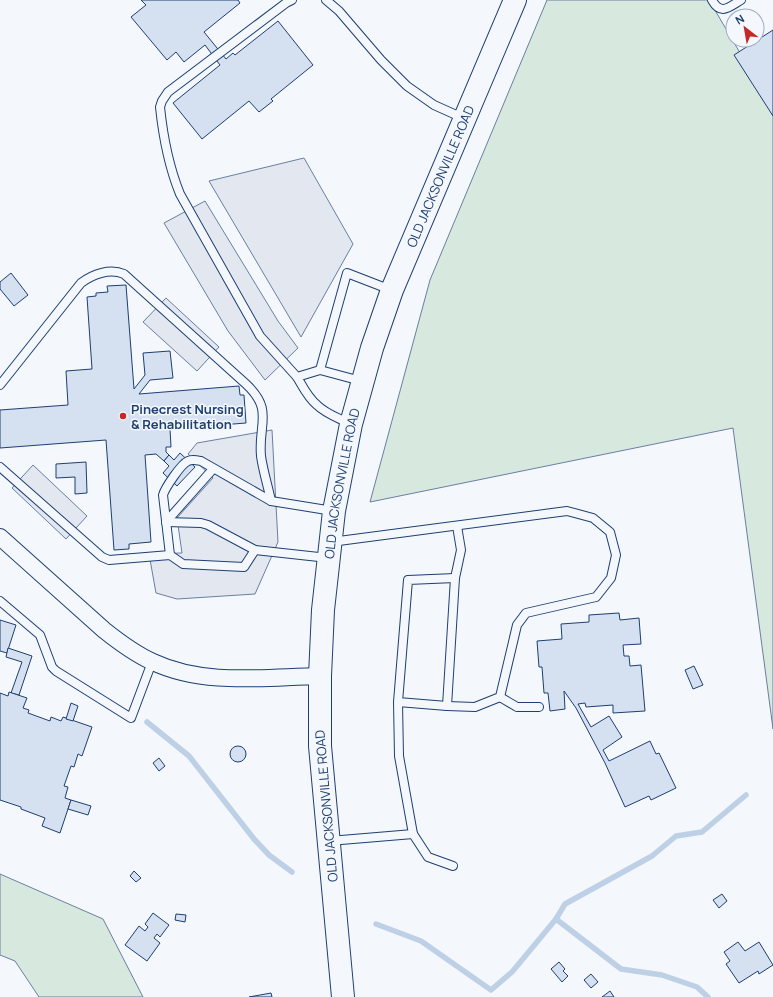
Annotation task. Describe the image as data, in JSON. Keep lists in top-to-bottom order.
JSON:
{
  "streets": {
    "main road": ["OLD JACKSONVILLE ROAD"]
  },
  "places": ["Pinecrest Nursing & Rehabilitation"],
  "north": "top left"
}
